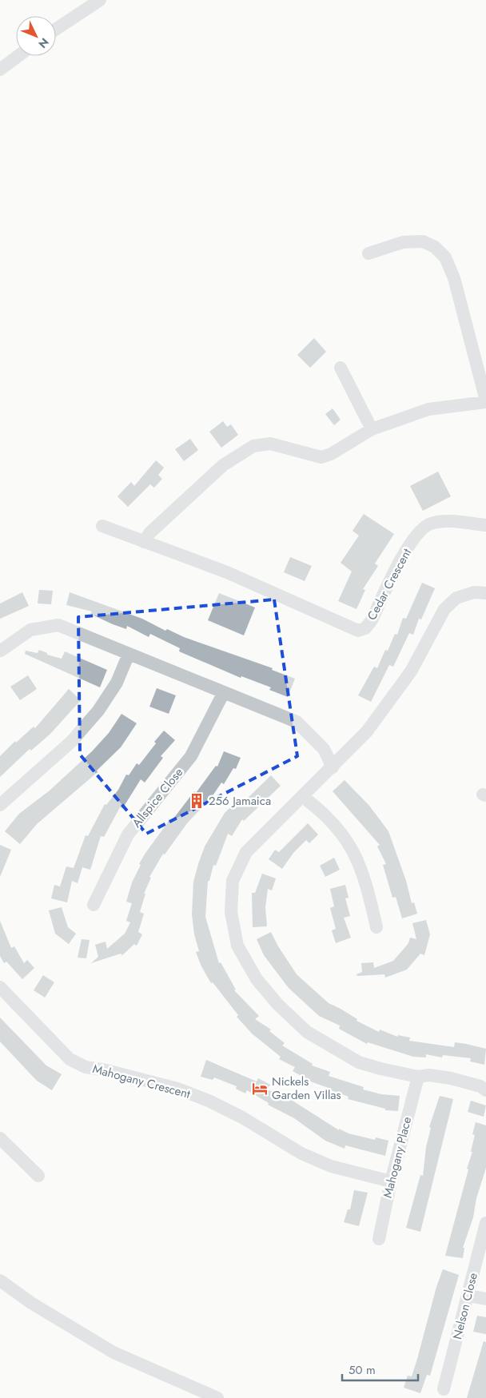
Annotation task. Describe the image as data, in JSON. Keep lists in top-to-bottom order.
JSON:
{
  "streets": {
    "street": [
      "Cedar Crescent",
      "Allspice Close",
      "Mahogany Crescent",
      "Mahogany Place",
      "Nelson Close"
    ]
  },
  "crossings": [
    ["Mahogany Crescent", "Mahogany Place"]
  ],
  "places": {
    "building": ["256 Jamaica"],
    "hotel": ["Nickels Garden Villas"]
  },
  "scale_bar": "50 m",
  "north": "bottom right"
}
